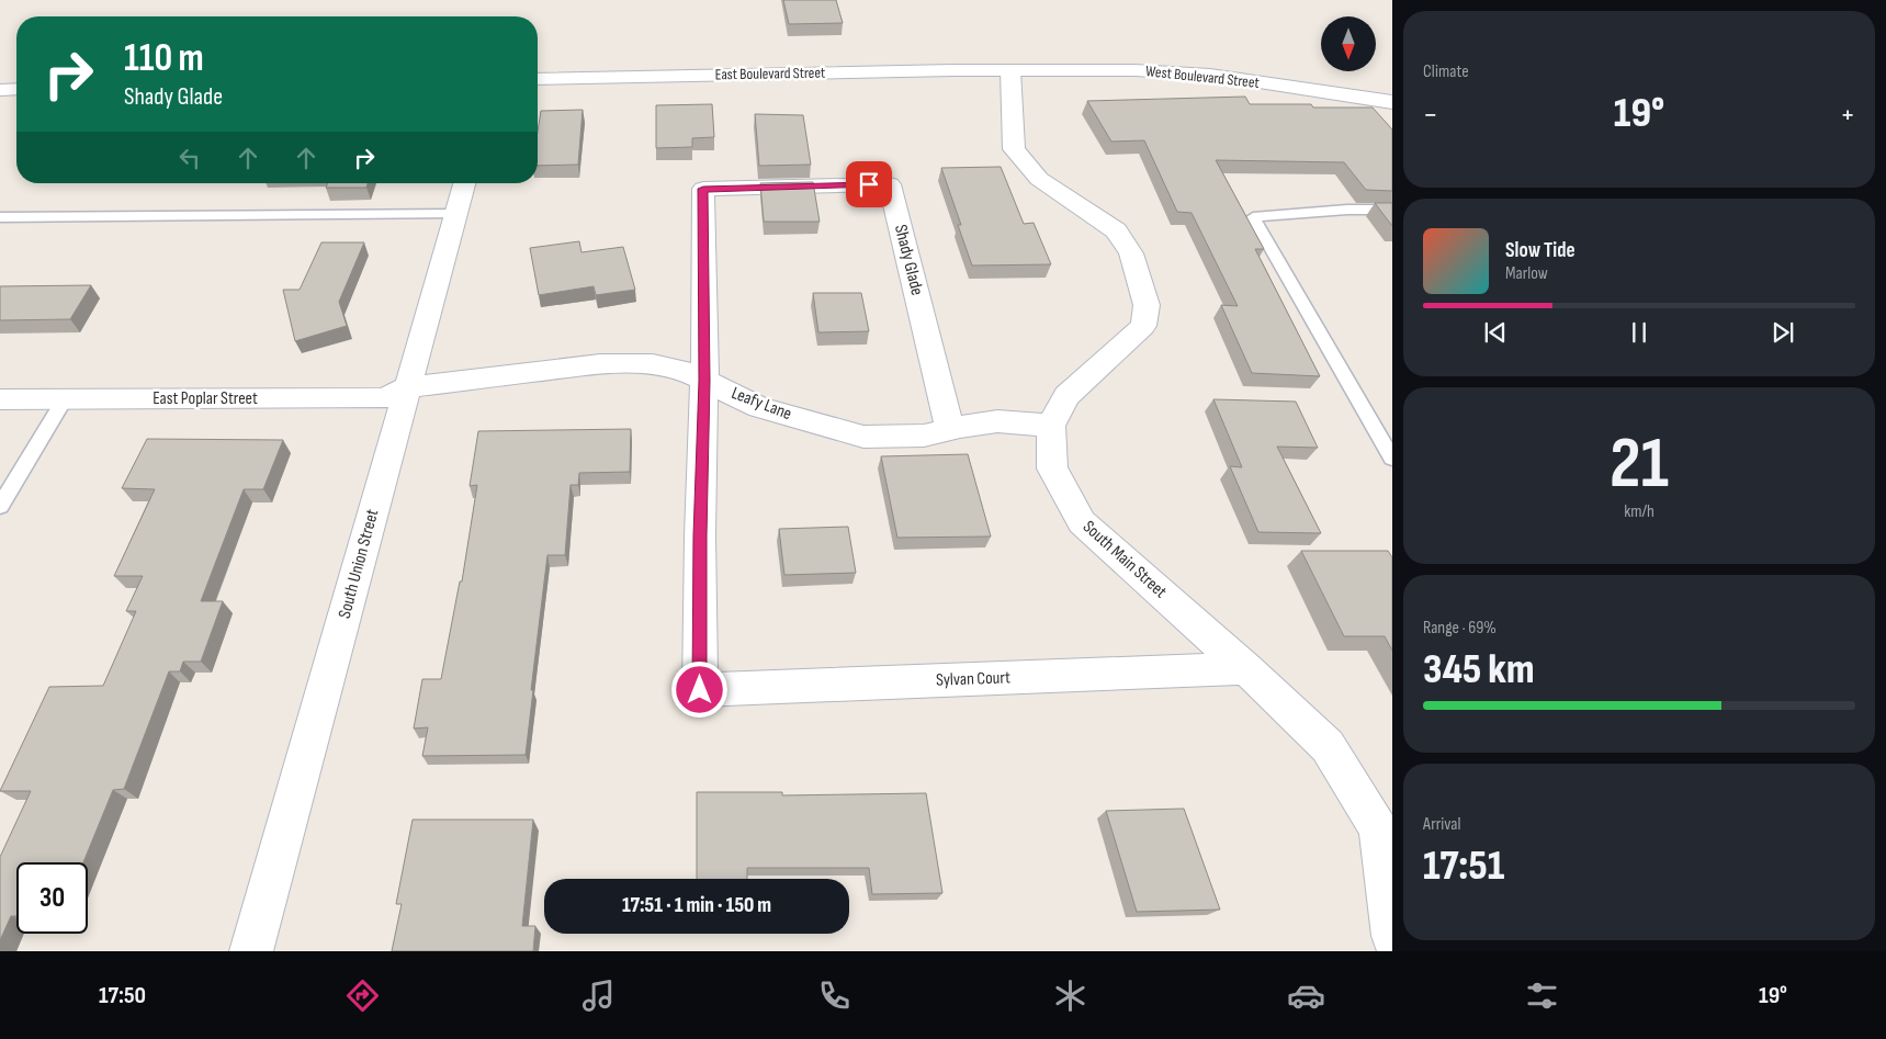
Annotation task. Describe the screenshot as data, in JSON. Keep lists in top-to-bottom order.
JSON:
{
  "streets": {
    "street": [
      "East Boulevard Street",
      "West Boulevard Street",
      "Shady Glade",
      "East Poplar Street",
      "Leafy Lane",
      "South Main Street",
      "South Union Street",
      "Sylvan Court"
    ]
  },
  "crossings": [
    ["East Boulevard Street", "West Boulevard Street"],
    ["East Boulevard Street", "South Main Street"],
    ["West Boulevard Street", "South Main Street"],
    ["Shady Glade", "Leafy Lane"],
    ["Shady Glade", "Sylvan Court"],
    ["East Poplar Street", "Leafy Lane"],
    ["East Poplar Street", "South Union Street"],
    ["Leafy Lane", "South Main Street"],
    ["Leafy Lane", "South Union Street"],
    ["South Main Street", "Sylvan Court"]
  ],
  "north": "bottom",
  "page": {
    "tile": [
      "Climate",
      ["21", "km/h"],
      ["Range · 69%", "345 km"],
      ["Arrival", "17:51"]
    ],
    "turn": ["110 m", "Shady Glade"],
    "heat": ["−", "19°", "+"],
    "song": ["Slow Tide", "Marlow"],
    "limit": "30",
    "trip": "17:51 · 1 min · 150 m",
    "tabs": ["17:50", "19°"]
  }
}
